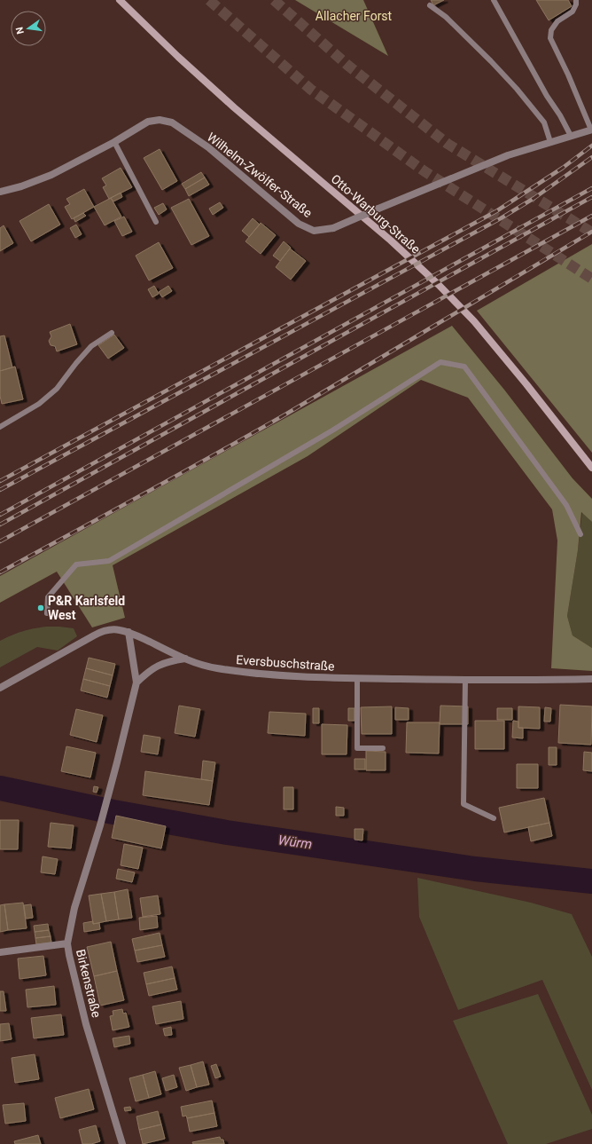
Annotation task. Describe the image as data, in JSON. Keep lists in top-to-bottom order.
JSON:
{
  "streets": {
    "main road": ["Otto-Warburg-Straße"],
    "street": ["Wilhelm-Zwölfer-Straße", "Eversbuschstraße", "Birkenstraße"]
  },
  "water": ["Würm"],
  "parks": ["Allacher Forst"],
  "places": ["P&R Karlsfeld West"],
  "north": "left"
}
